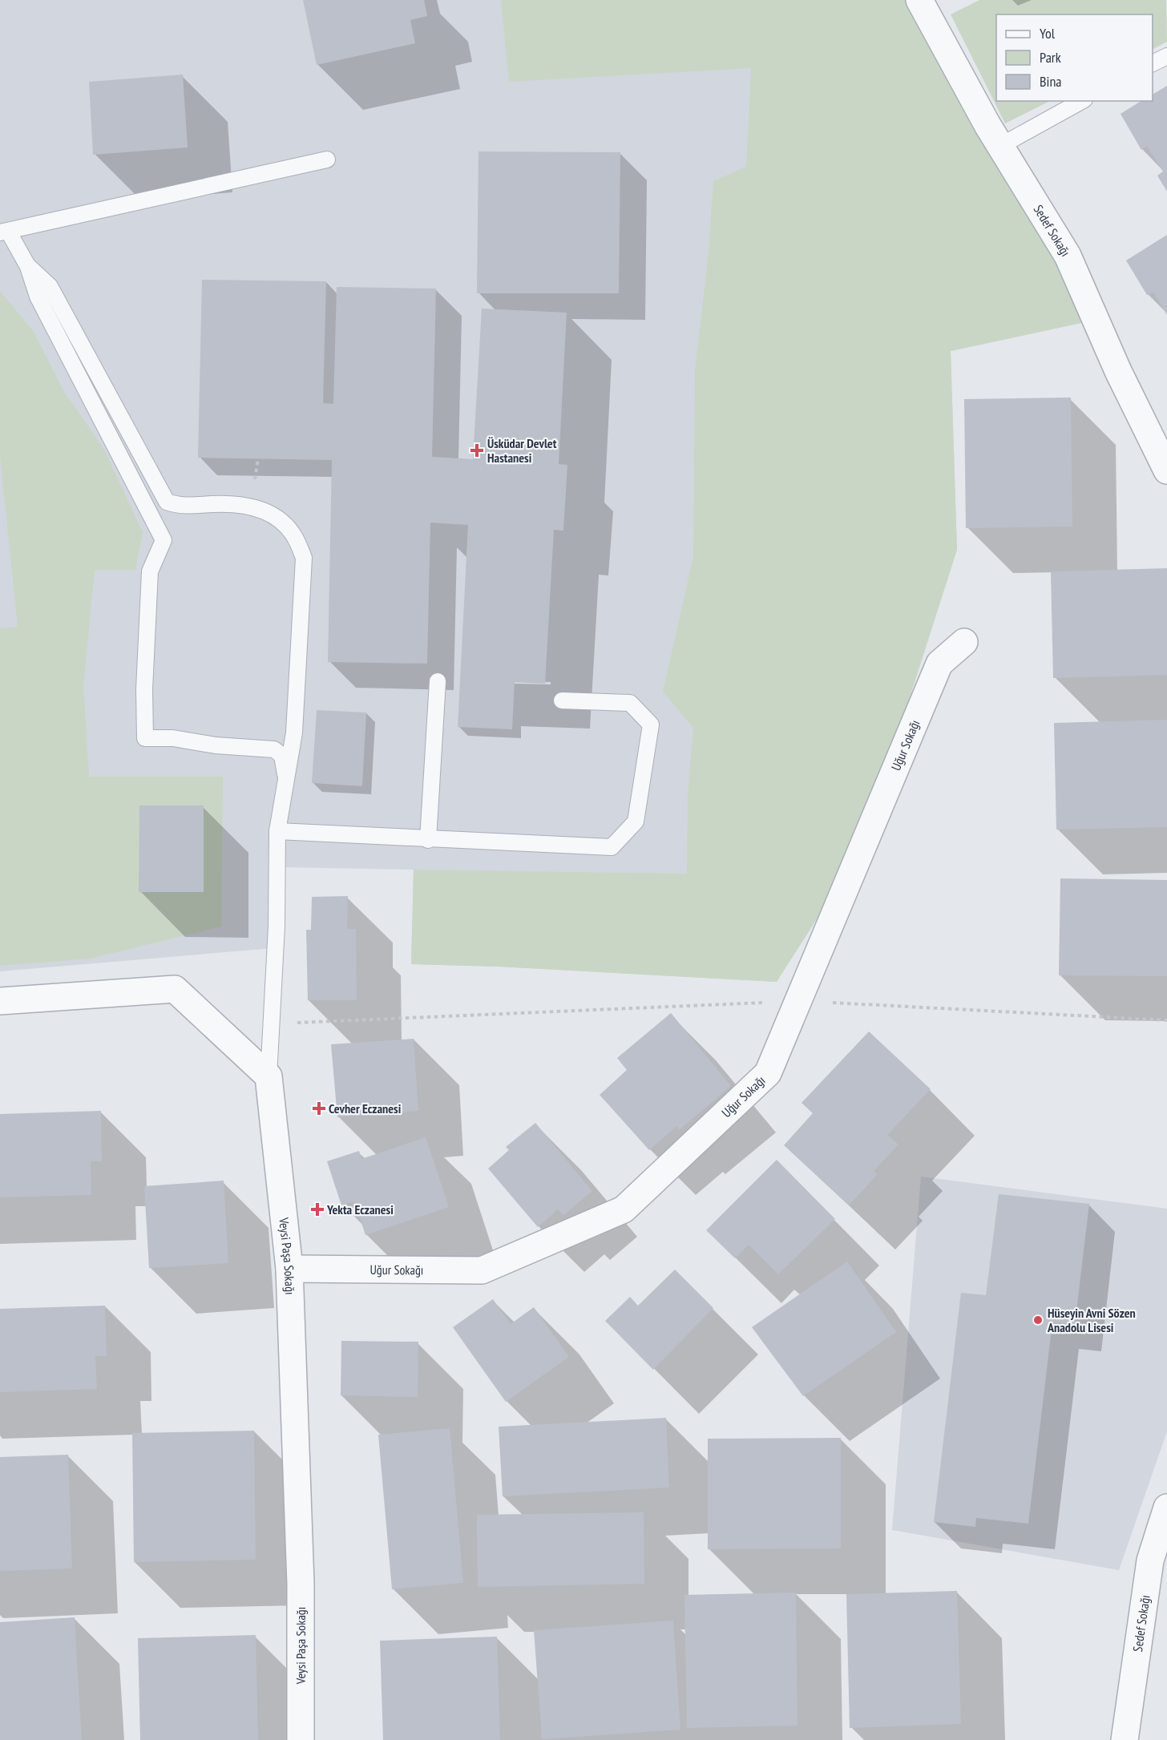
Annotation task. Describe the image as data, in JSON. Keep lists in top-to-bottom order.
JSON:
{
  "streets": {
    "street": ["Sedef Sokağı", "Uğur Sokağı", "Veysi Paşa Sokağı"]
  },
  "crossings": [
    ["Uğur Sokağı", "Veysi Paşa Sokağı"]
  ],
  "places": {
    "health": ["Üsküdar Devlet Hastanesi", "Cevher Eczanesi", "Yekta Eczanesi"],
    "other": ["Hüseyin Avni Sözen Anadolu Lisesi"]
  },
  "legend": ["Yol", "Park", "Bina"]
}
